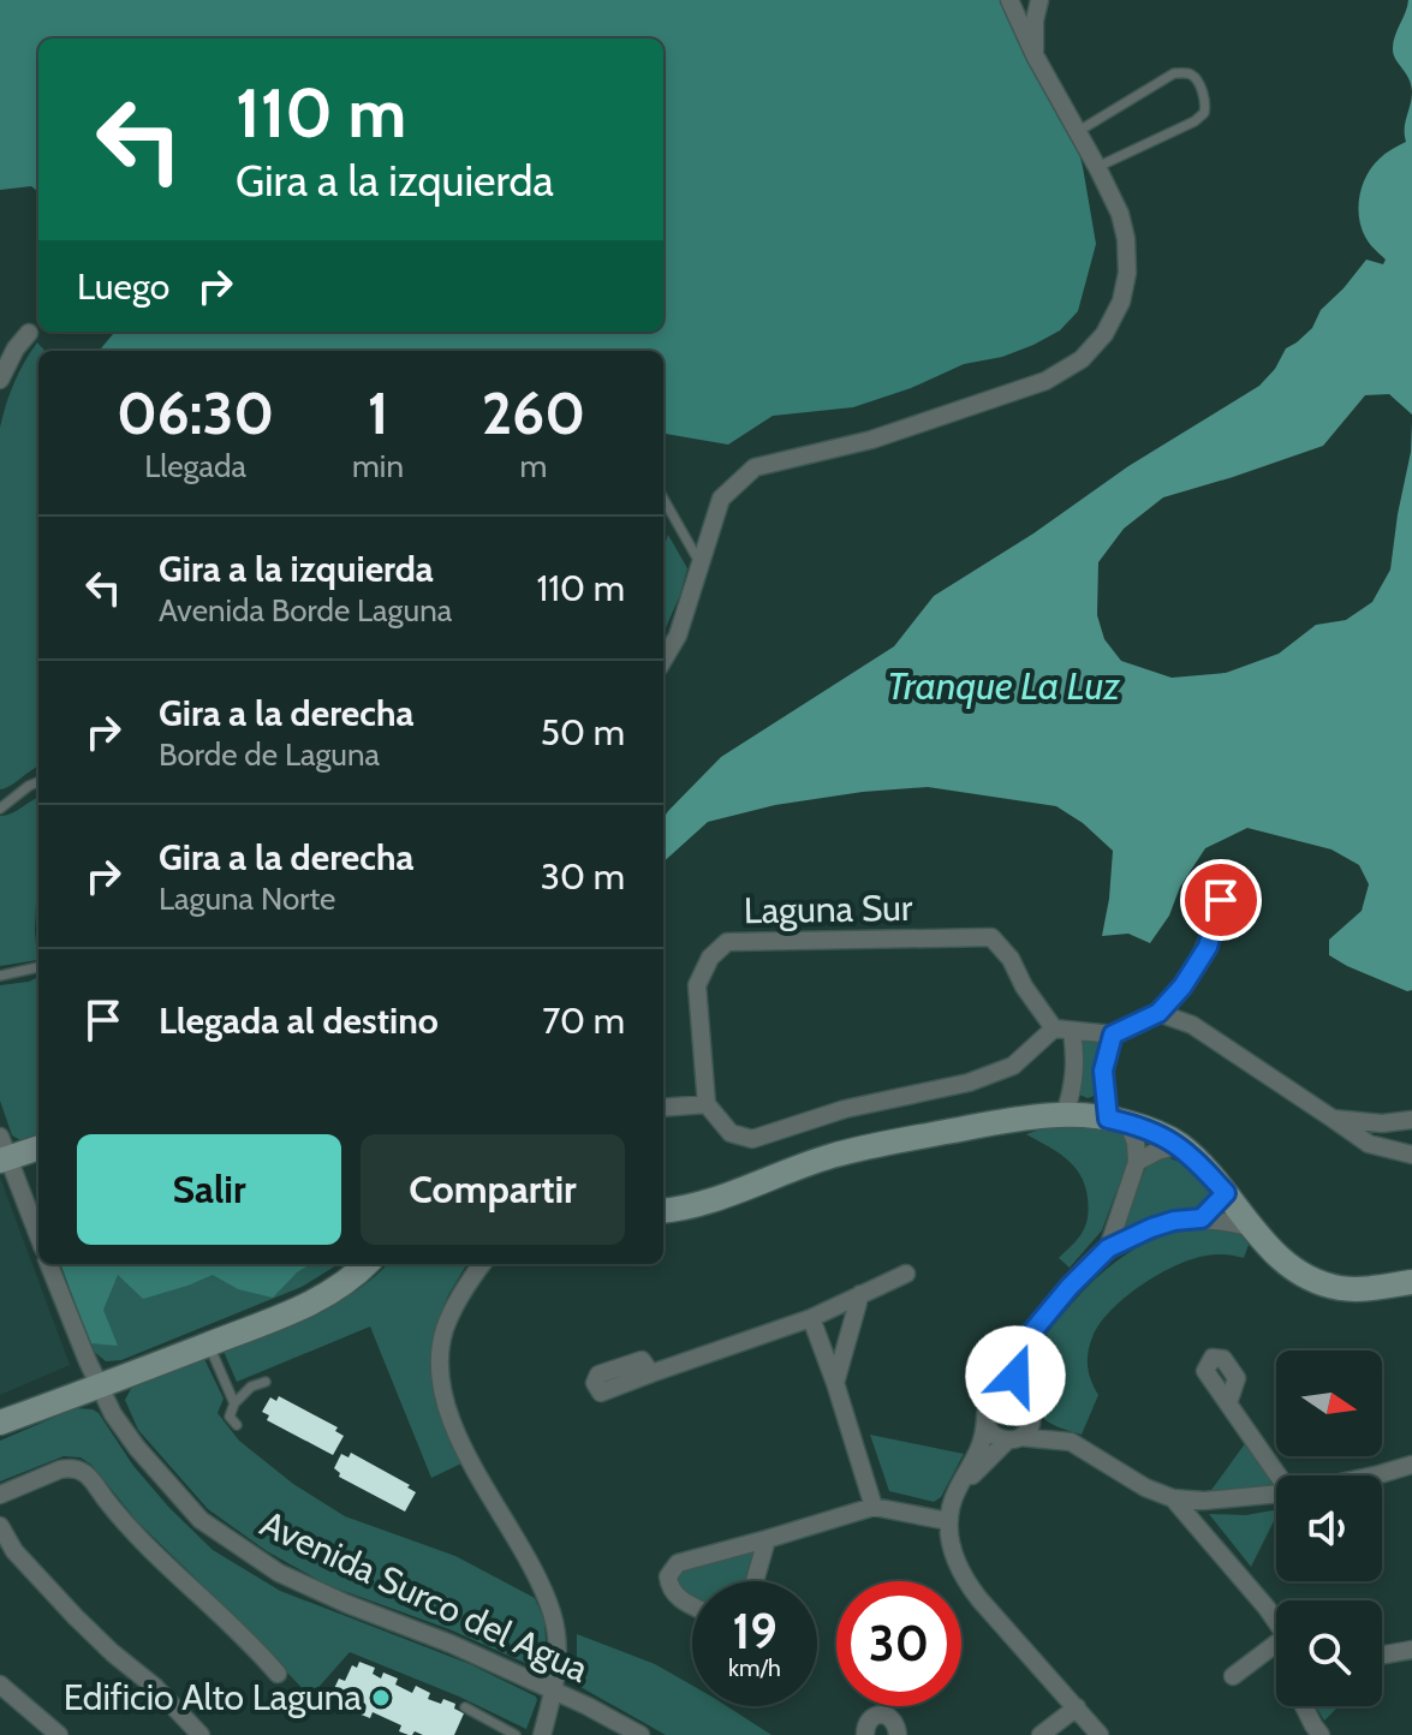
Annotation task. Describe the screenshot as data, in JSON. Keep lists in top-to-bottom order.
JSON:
{
  "streets": {
    "street": ["Laguna Sur", "Avenida Surco del Agua"]
  },
  "water": ["Tranque La Luz"],
  "places": ["Edificio Alto Laguna"],
  "north": "right",
  "page": {
    "turn": ["110 m", "Gira a la izquierda"],
    "then": "Luego",
    "eta": [
      "06:30",
      "Llegada",
      "1",
      "min",
      "260",
      "m"
    ],
    "list": [
      {
        "name": "Gira a la izquierda",
        "note": "Avenida Borde Laguna",
        "value": "110 m"
      },
      {
        "name": "Gira a la derecha",
        "note": "Borde de Laguna",
        "value": "50 m"
      },
      {
        "name": "Gira a la derecha",
        "note": "Laguna Norte",
        "value": "30 m"
      },
      {
        "name": "Llegada al destino",
        "value": "70 m"
      }
    ],
    "buttons": ["Salir", "Compartir"],
    "speed": "19 km/h",
    "limit": "30"
  }
}
